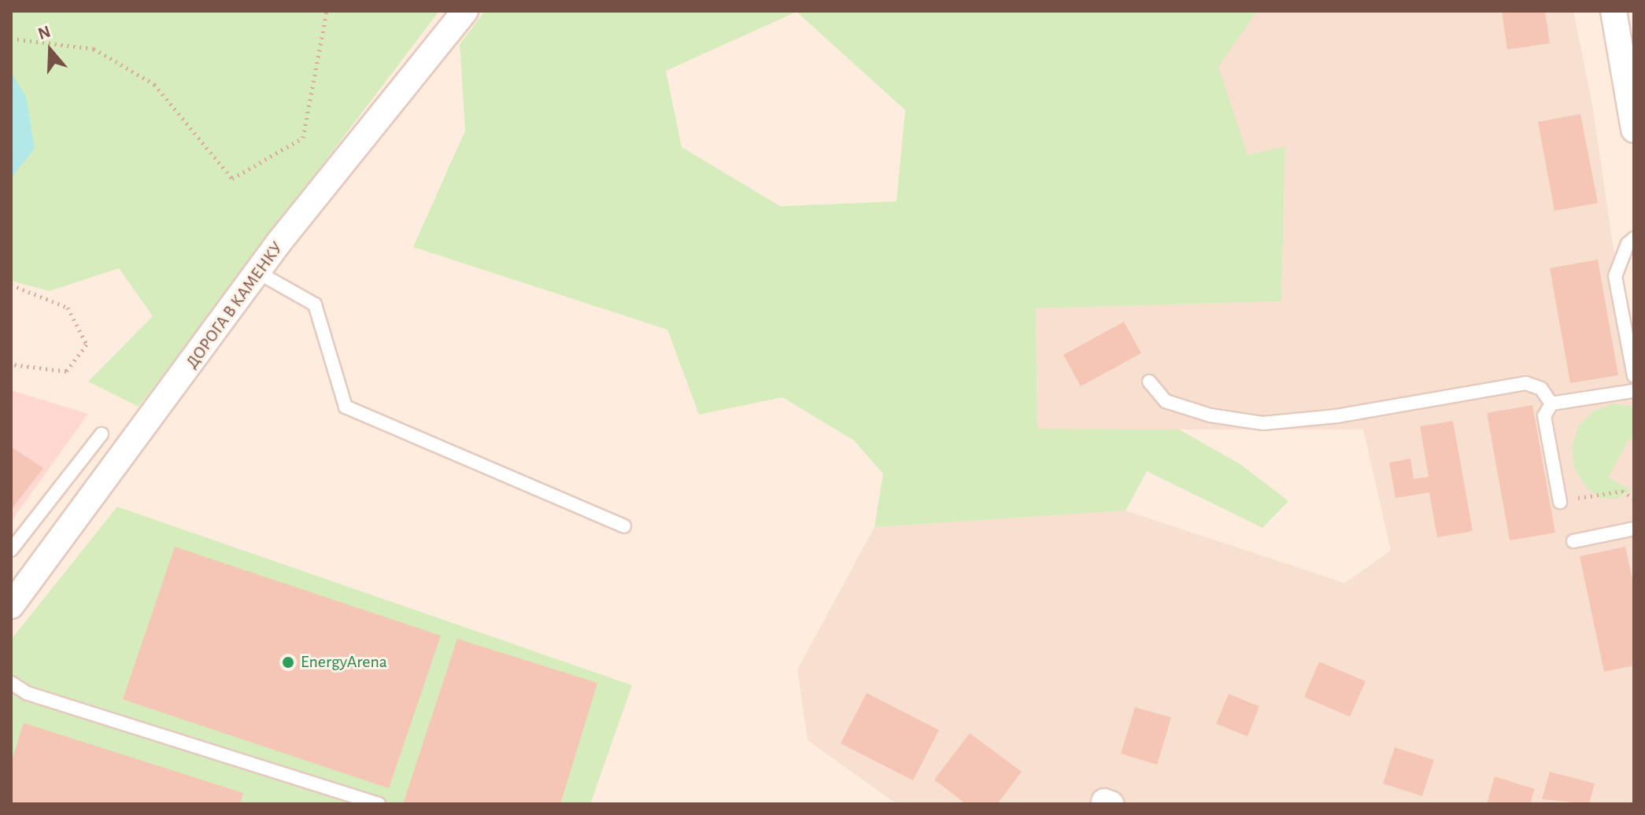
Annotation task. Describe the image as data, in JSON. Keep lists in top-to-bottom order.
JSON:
{
  "streets": {
    "street": ["ДОРОГА В КАМЕНКУ"]
  },
  "places": ["EnergyArena"],
  "north": "top"
}
